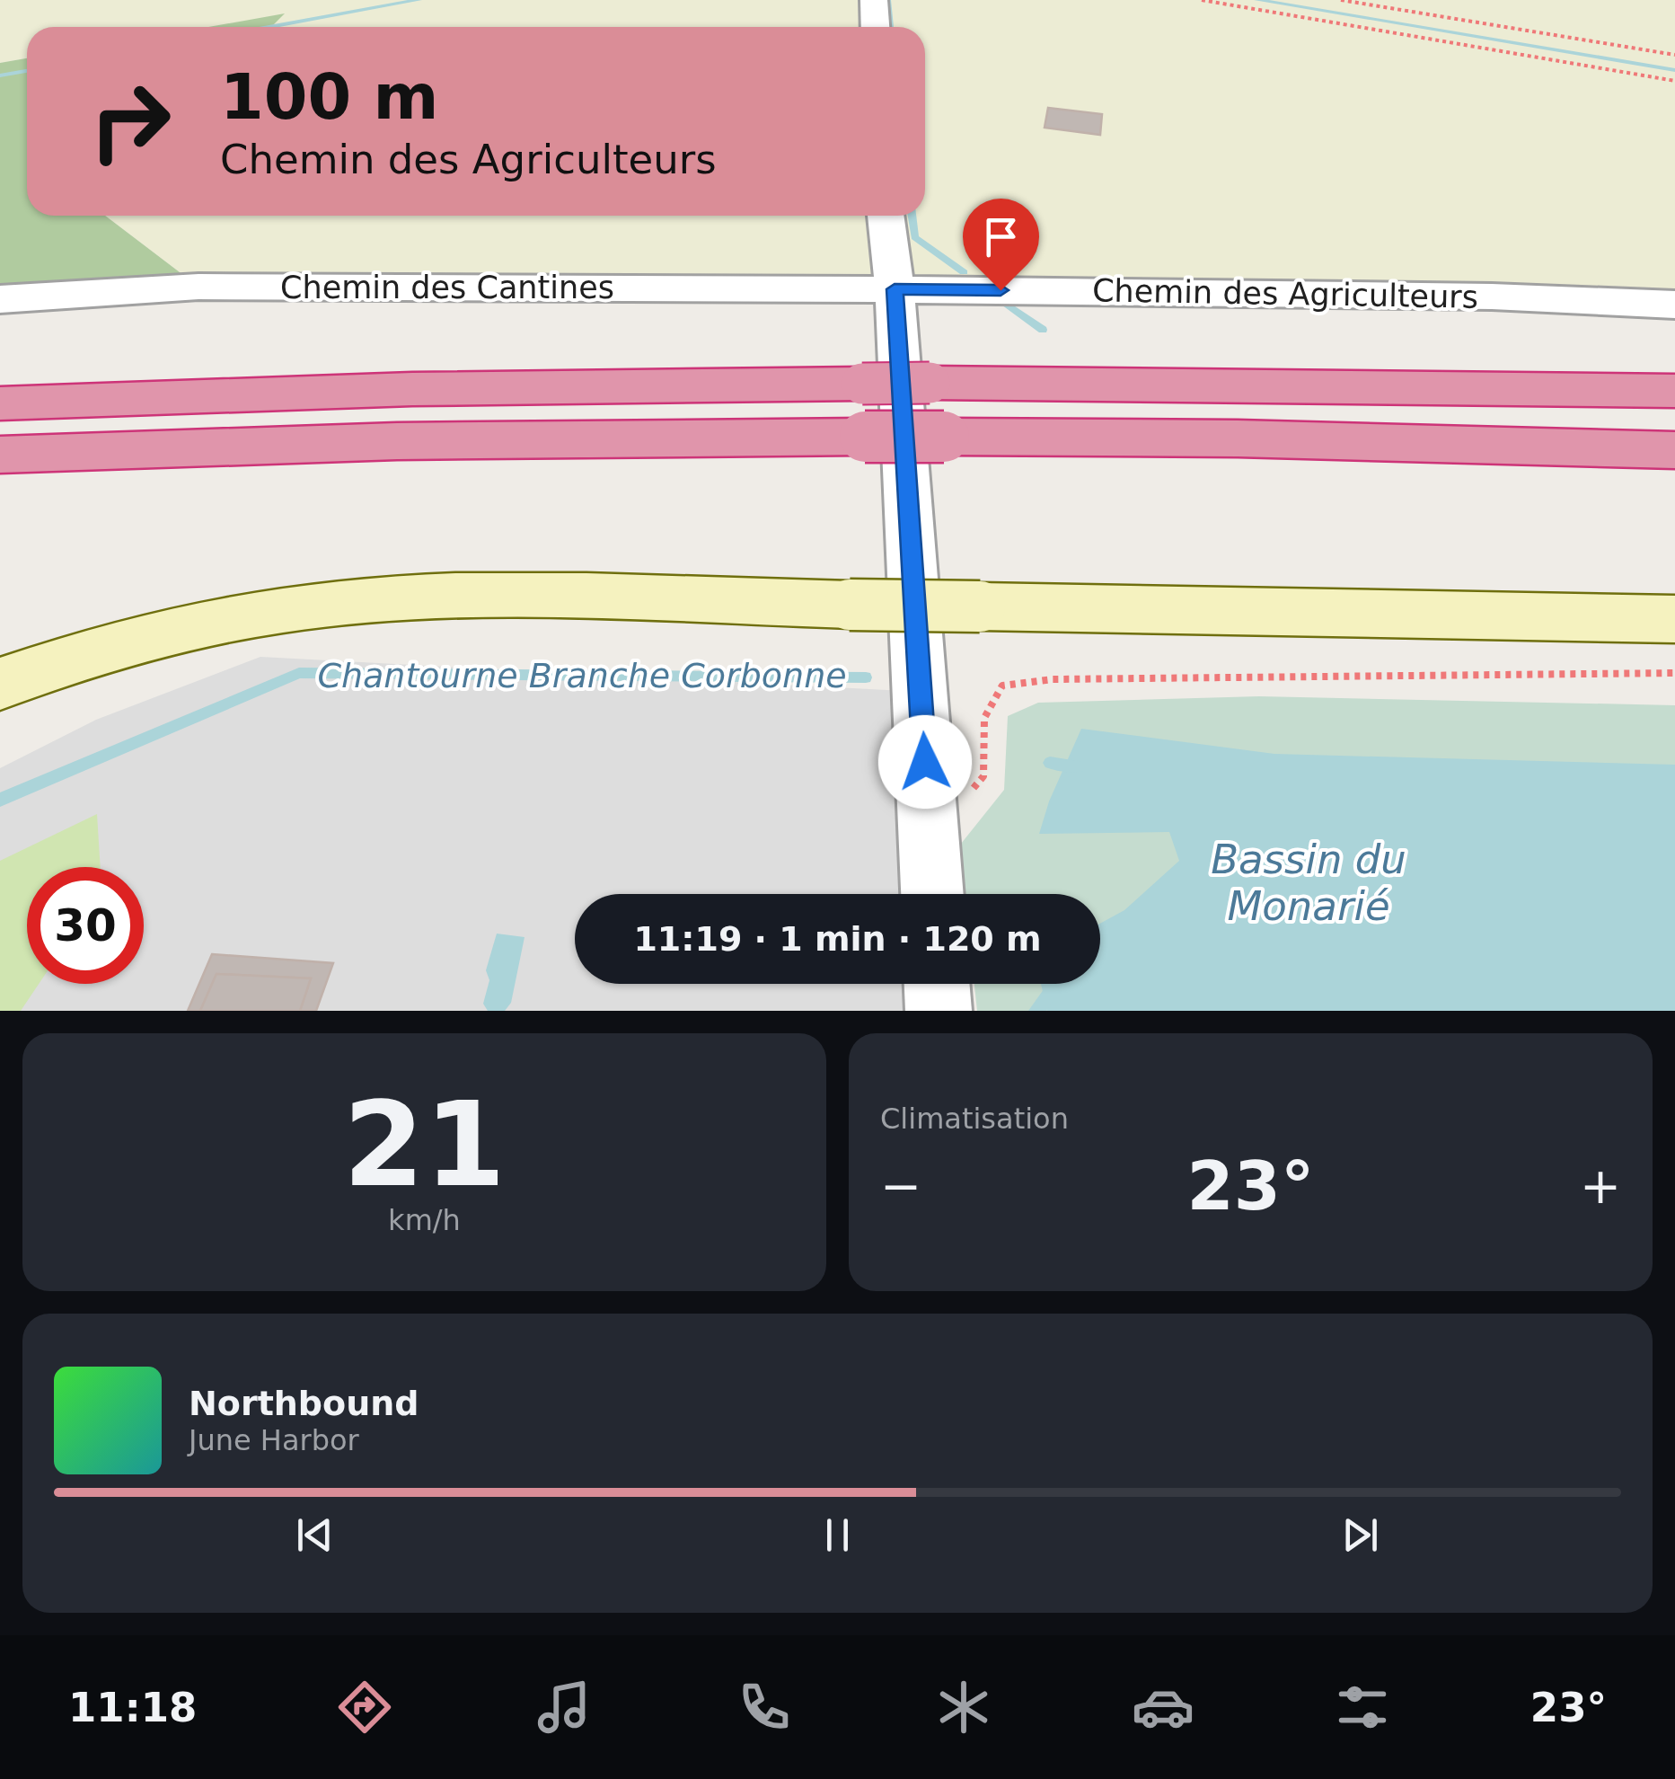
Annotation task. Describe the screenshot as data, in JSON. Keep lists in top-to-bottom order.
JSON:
{
  "streets": {
    "street": ["Chemin des Cantines", "Chemin des Agriculteurs"]
  },
  "crossings": [
    ["Chemin des Cantines", "Chemin des Agriculteurs"]
  ],
  "water": ["Chantourne Branche Corbonne", "Bassin du Monarié"],
  "page": {
    "turn": ["100 m", "Chemin des Agriculteurs"],
    "limit": "30",
    "trip": "11:19 · 1 min · 120 m",
    "tile": [
      ["21", "km/h"],
      "Climatisation"
    ],
    "heat": ["−", "23°", "+"],
    "song": ["Northbound", "June Harbor"],
    "tabs": ["11:18", "23°"]
  }
}
